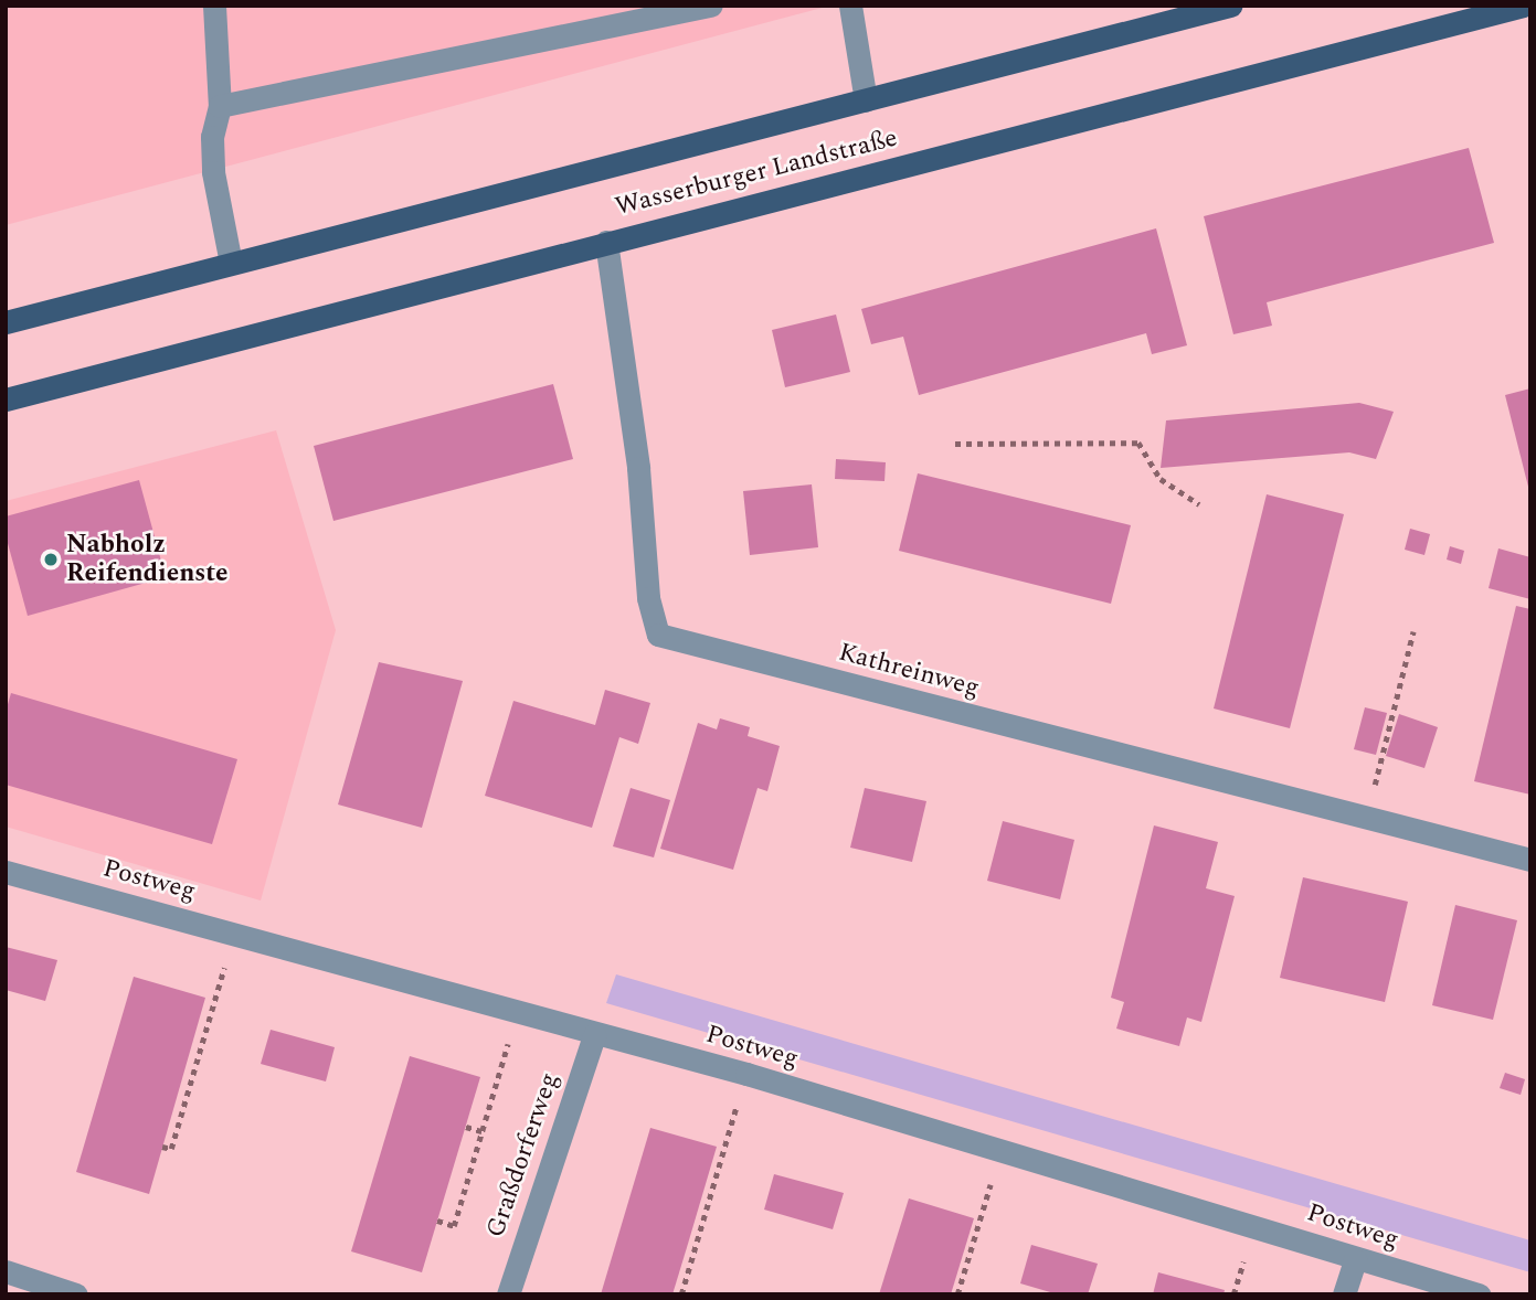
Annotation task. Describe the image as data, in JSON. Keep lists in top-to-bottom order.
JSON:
{
  "streets": {
    "main road": ["Wasserburger Landstraße"],
    "street": ["Kathreinweg", "Postweg", "Graßdorferweg"]
  },
  "crossings": [
    ["Wasserburger Landstraße", "Kathreinweg"],
    ["Postweg", "Graßdorferweg"]
  ],
  "places": ["Nabholz Reifendienste"]
}
